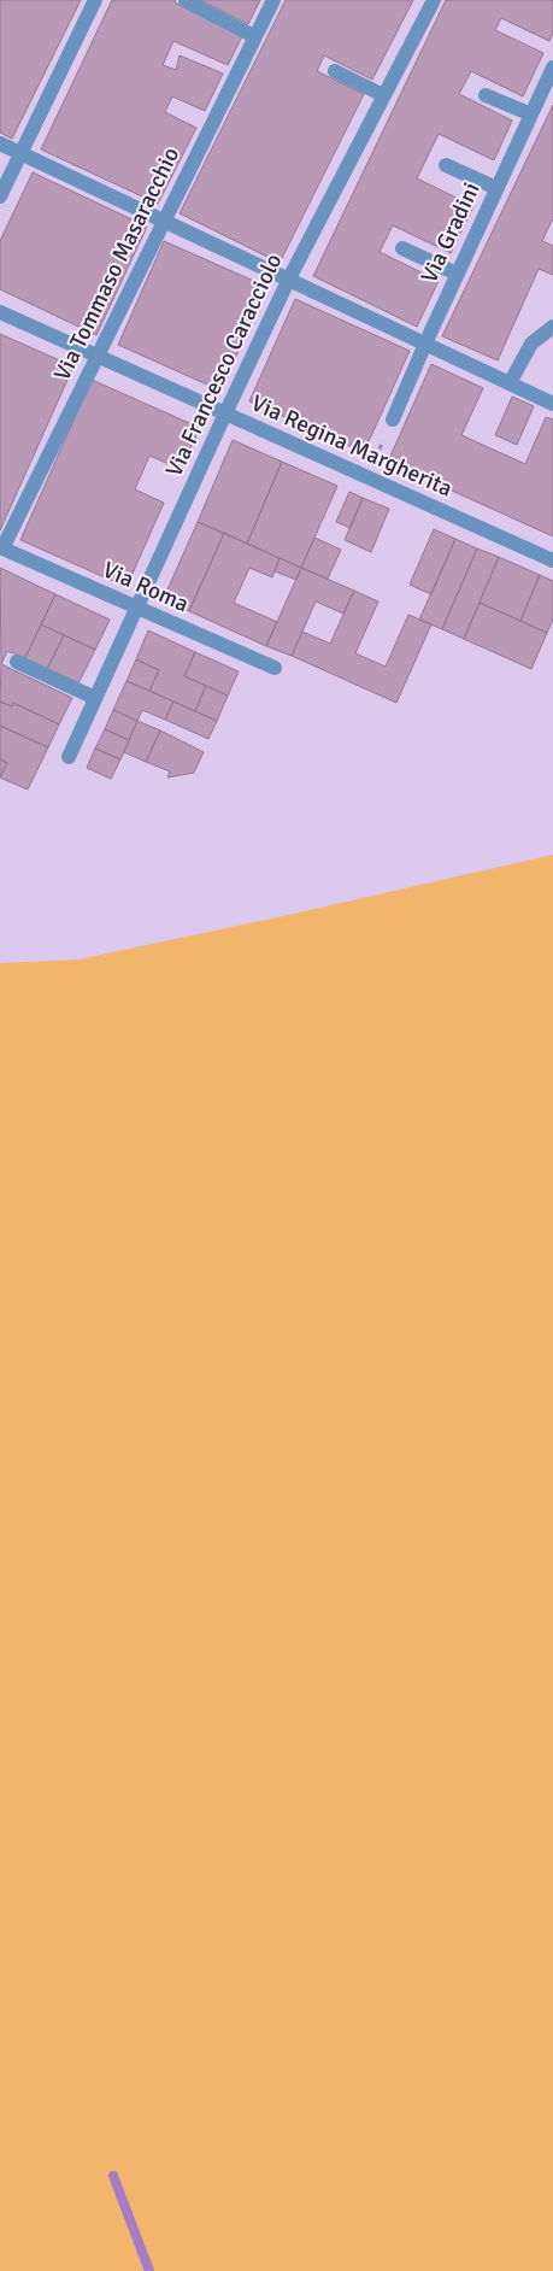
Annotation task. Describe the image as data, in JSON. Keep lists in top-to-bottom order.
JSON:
{
  "streets": {
    "street": [
      "Via Gradini",
      "Via Tommaso Masaracchio",
      "Via Francesco Caracciolo",
      "Via Regina Margherita",
      "Via Roma"
    ]
  },
  "crossings": [
    ["Via Tommaso Masaracchio", "Via Regina Margherita"],
    ["Via Tommaso Masaracchio", "Via Roma"],
    ["Via Francesco Caracciolo", "Via Regina Margherita"],
    ["Via Francesco Caracciolo", "Via Roma"]
  ]
}
